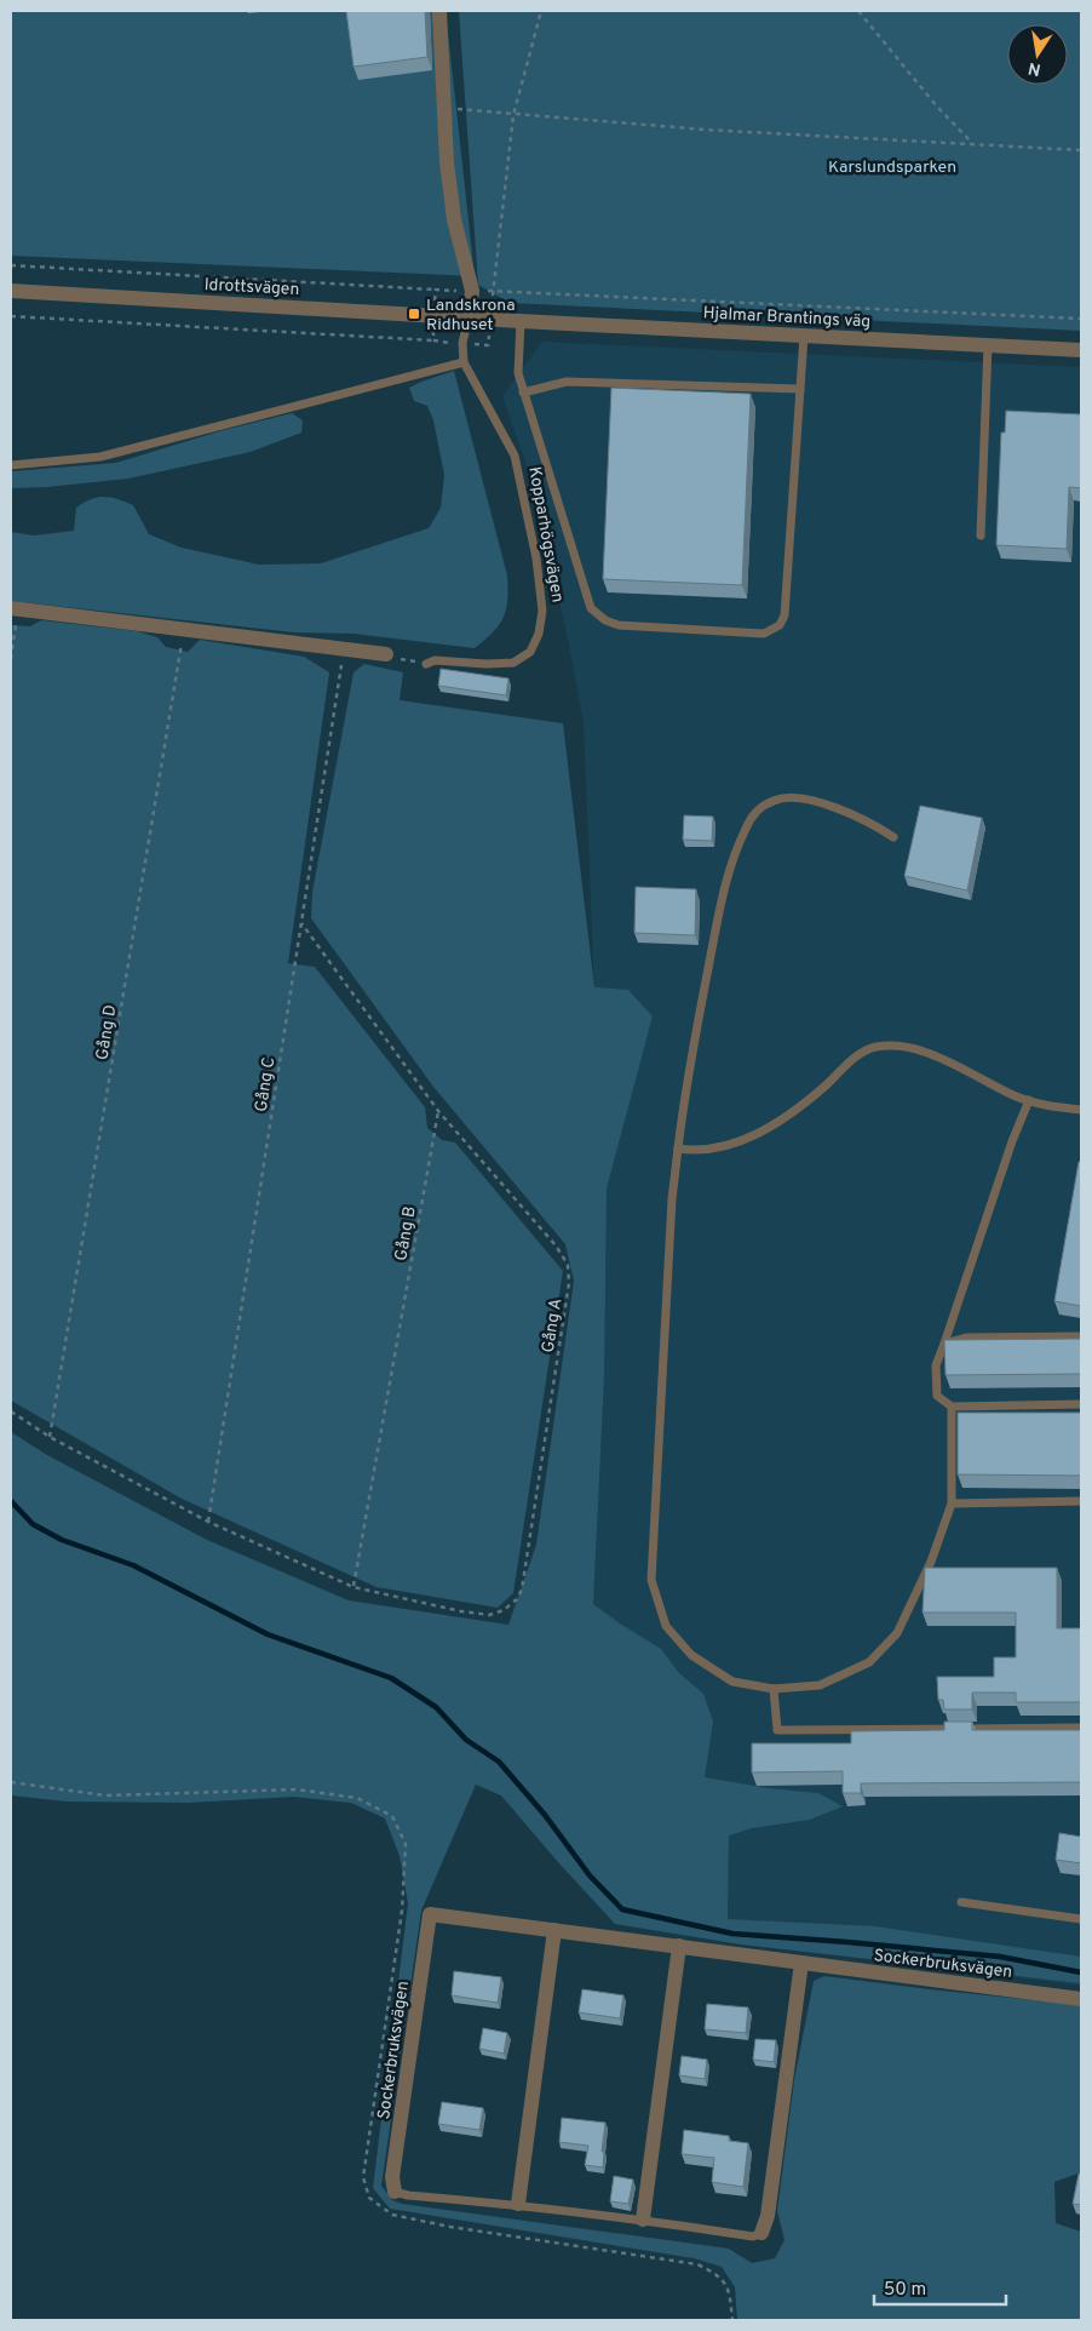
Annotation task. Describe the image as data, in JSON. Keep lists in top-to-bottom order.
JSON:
{
  "streets": {
    "street": ["Idrottsvägen", "Hjalmar Brantings väg", "Sockerbruksvägen"],
    "lane": ["Kopparhögsvägen"],
    "path": [
      "Gång D",
      "Gång C",
      "Gång B",
      "Gång A"
    ]
  },
  "crossings": [
    ["Idrottsvägen", "Hjalmar Brantings väg"],
    ["Gång B", "Gång A"]
  ],
  "parks": ["Karslundsparken"],
  "places": {
    "transit": ["Landskrona Ridhuset"]
  },
  "scale_bar": "50 m",
  "north": "bottom"
}
